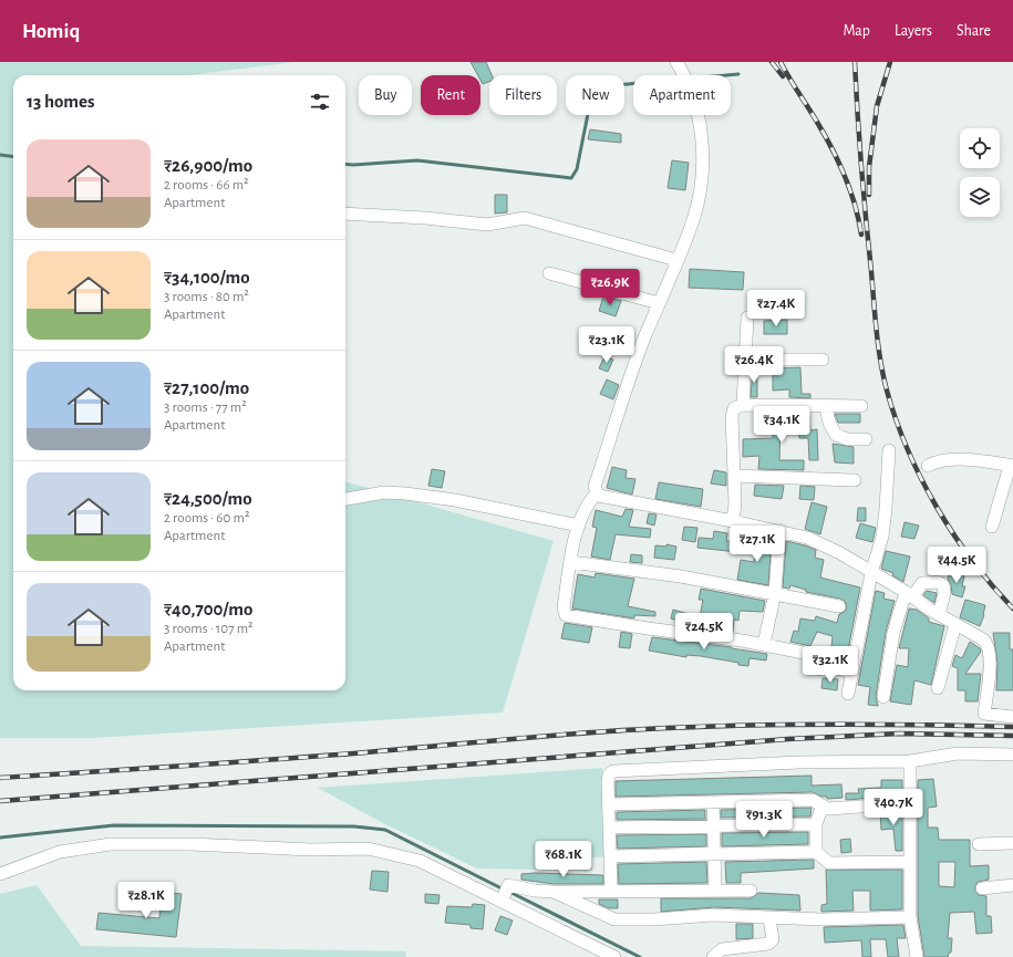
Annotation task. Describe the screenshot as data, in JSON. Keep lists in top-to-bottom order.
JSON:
{
  "page": {
    "header": "Homiq",
    "nav": ["Map", "Layers", "Share"],
    "chip": [
      "Buy",
      "Rent",
      "Filters",
      "New",
      "Apartment"
    ],
    "heading": "13 homes",
    "list": [
      {
        "name": "₹26,900/mo",
        "note": "2 rooms · 66 m² · Apartment"
      },
      {
        "name": "₹34,100/mo",
        "note": "3 rooms · 80 m² · Apartment"
      },
      {
        "name": "₹27,100/mo",
        "note": "3 rooms · 77 m² · Apartment"
      },
      {
        "name": "₹24,500/mo",
        "note": "2 rooms · 60 m² · Apartment"
      },
      {
        "name": "₹40,700/mo",
        "note": "3 rooms · 107 m² · Apartment"
      }
    ],
    "price": [
      "₹26.9K",
      "₹27.4K",
      "₹23.1K",
      "₹26.4K",
      "₹34.1K",
      "₹27.1K",
      "₹44.5K",
      "₹24.5K",
      "₹32.1K",
      "₹40.7K",
      "₹91.3K",
      "₹68.1K",
      "₹28.1K"
    ]
  }
}
